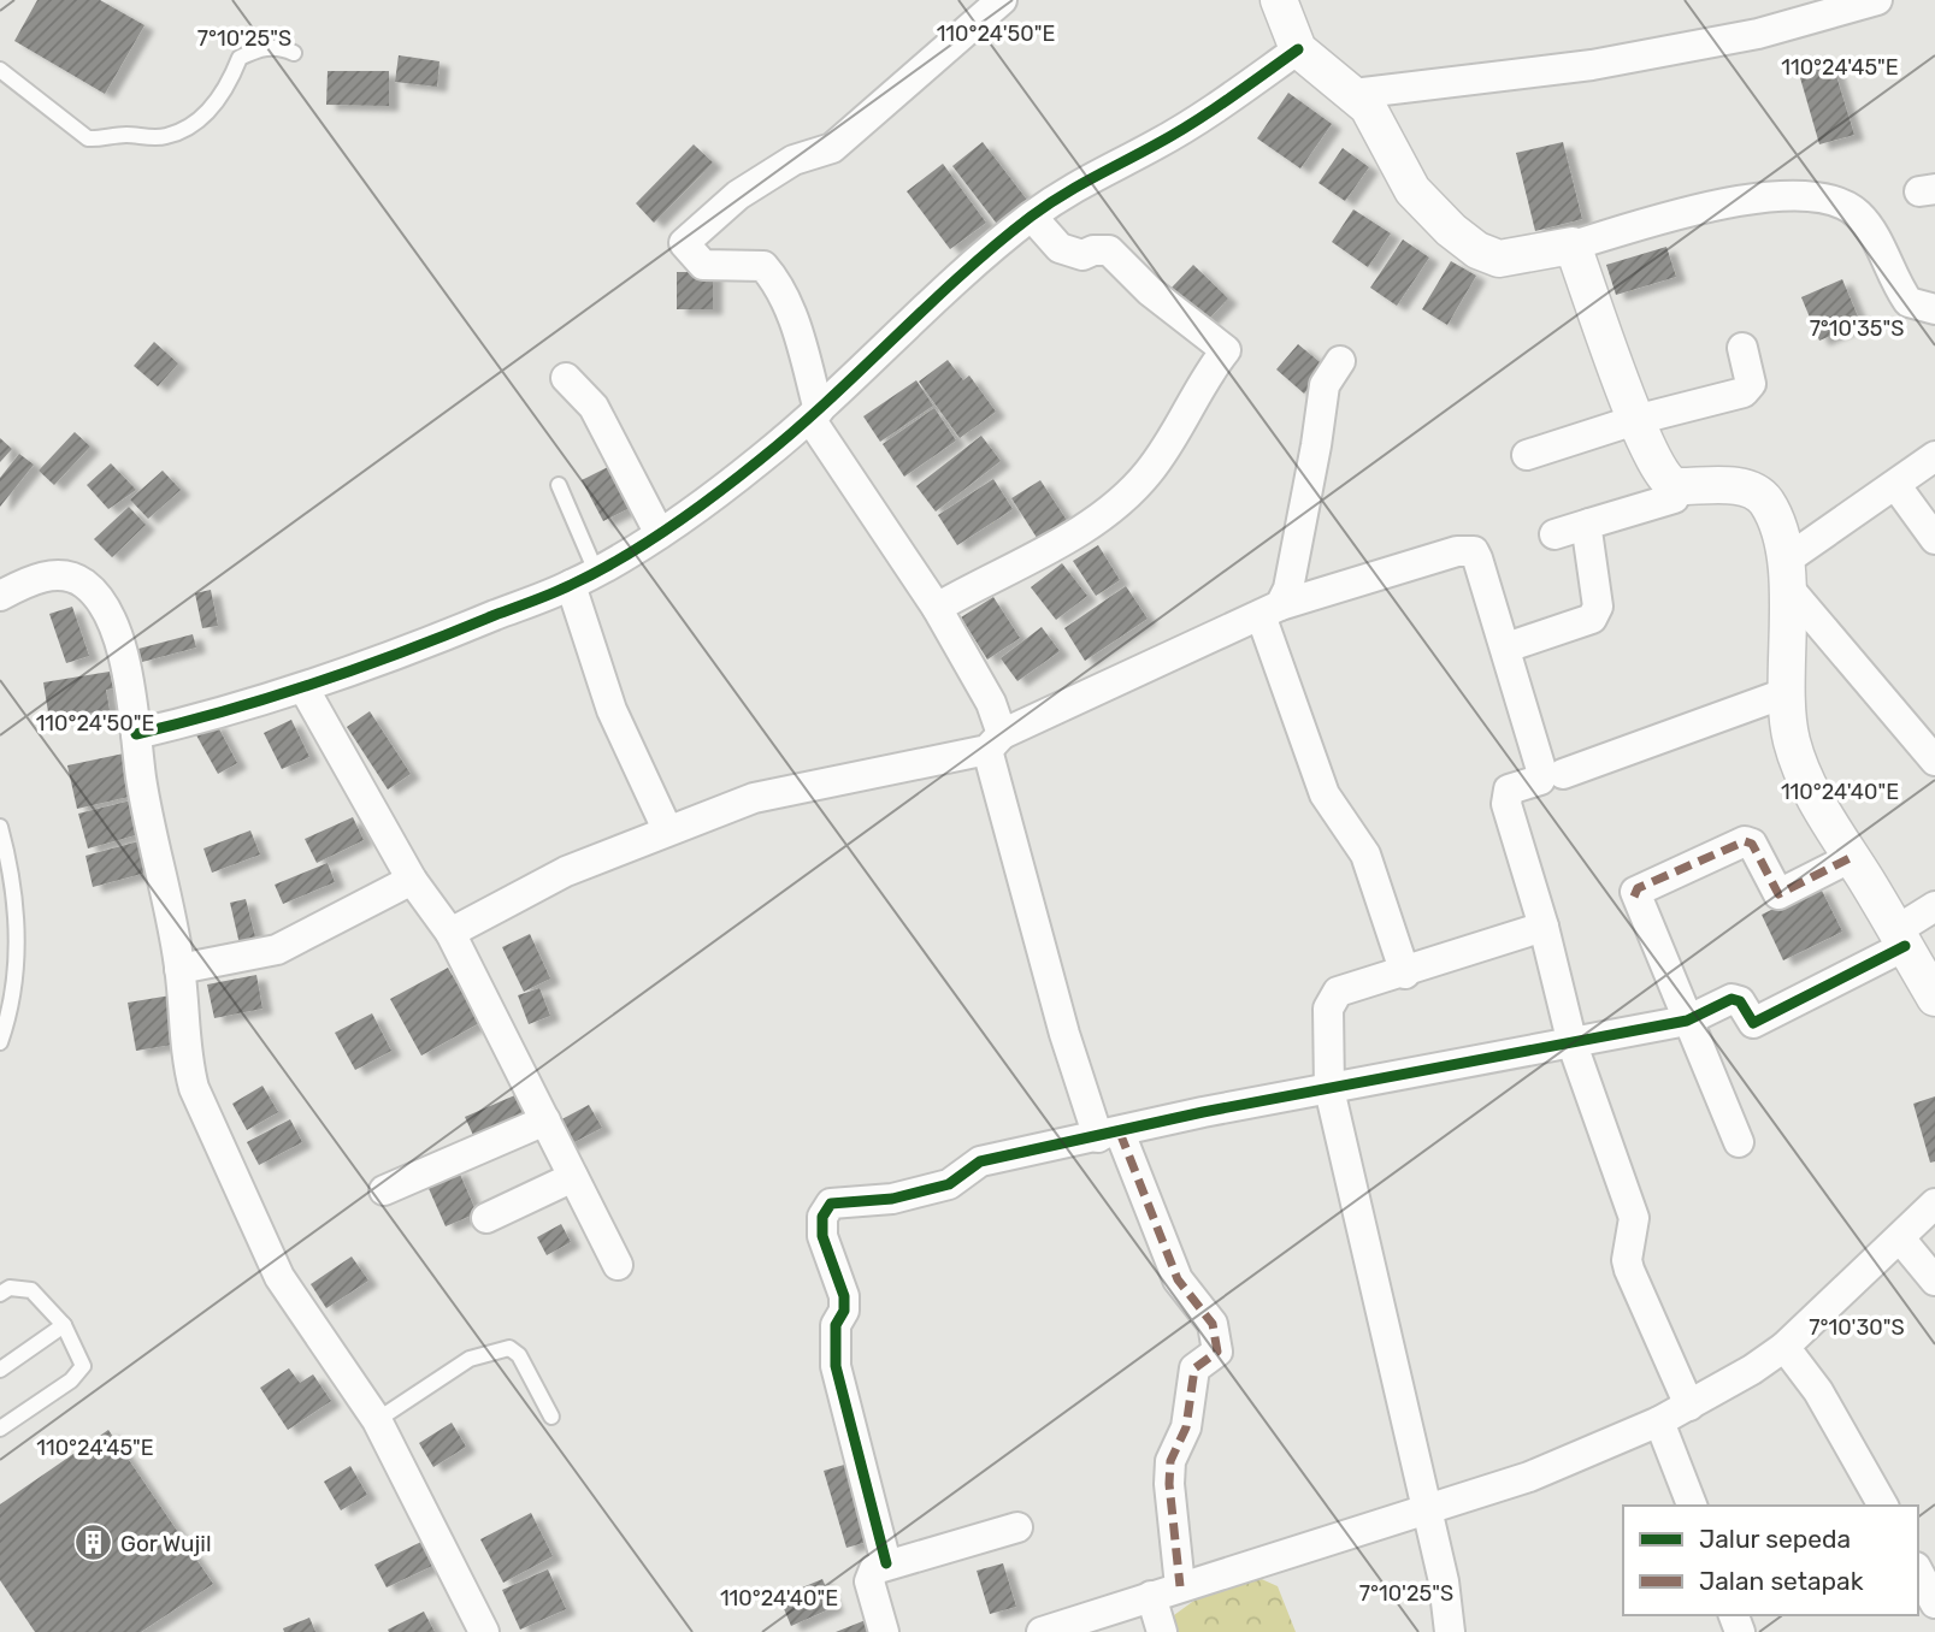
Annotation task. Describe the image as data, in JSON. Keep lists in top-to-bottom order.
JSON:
{
  "places": {
    "building": ["Gor Wujil"]
  },
  "legend": ["Jalur sepeda", "Jalan setapak"],
  "coordinates": [
    "110°24'50\"E",
    "7°10'25\"S",
    "110°24'45\"E",
    "7°10'35\"S",
    "110°24'40\"E",
    "7°10'30\"S"
  ]
}
